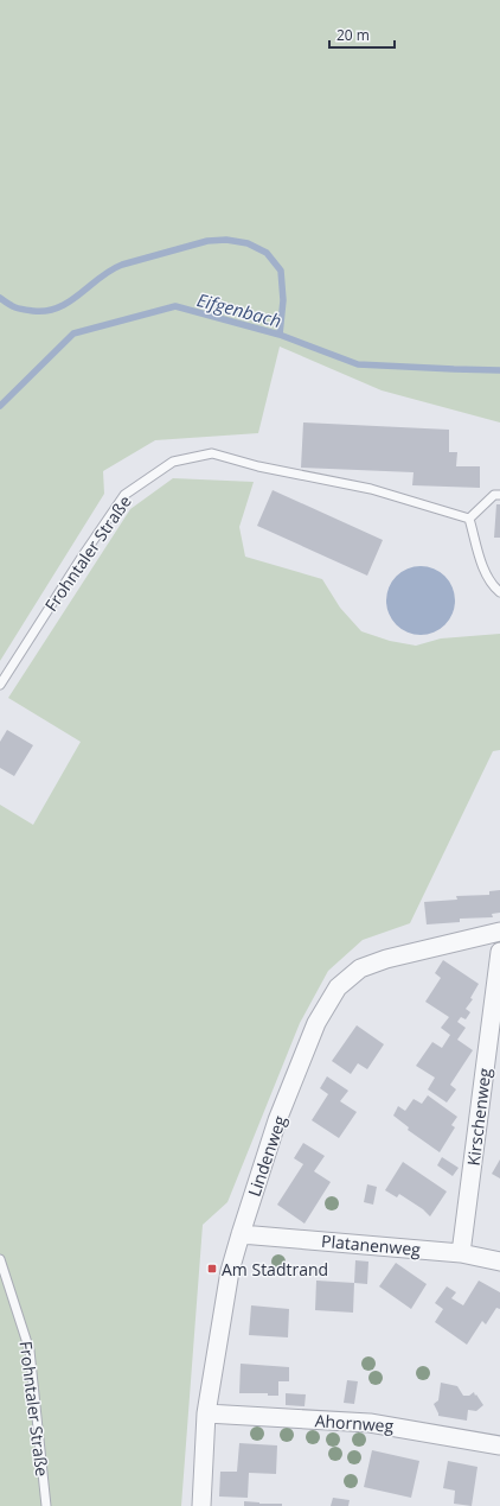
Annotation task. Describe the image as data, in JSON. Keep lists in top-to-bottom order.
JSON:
{
  "streets": {
    "street": [
      "Kirschenweg",
      "Lindenweg",
      "Platanenweg",
      "Ahornweg"
    ],
    "lane": ["Frohntaler Straße"]
  },
  "crossings": [
    ["Kirschenweg", "Platanenweg"],
    ["Lindenweg", "Platanenweg"],
    ["Lindenweg", "Ahornweg"]
  ],
  "water": ["Eifgenbach"],
  "places": {
    "transit": ["Am Stadtrand"]
  },
  "scale_bar": "20 m"
}
